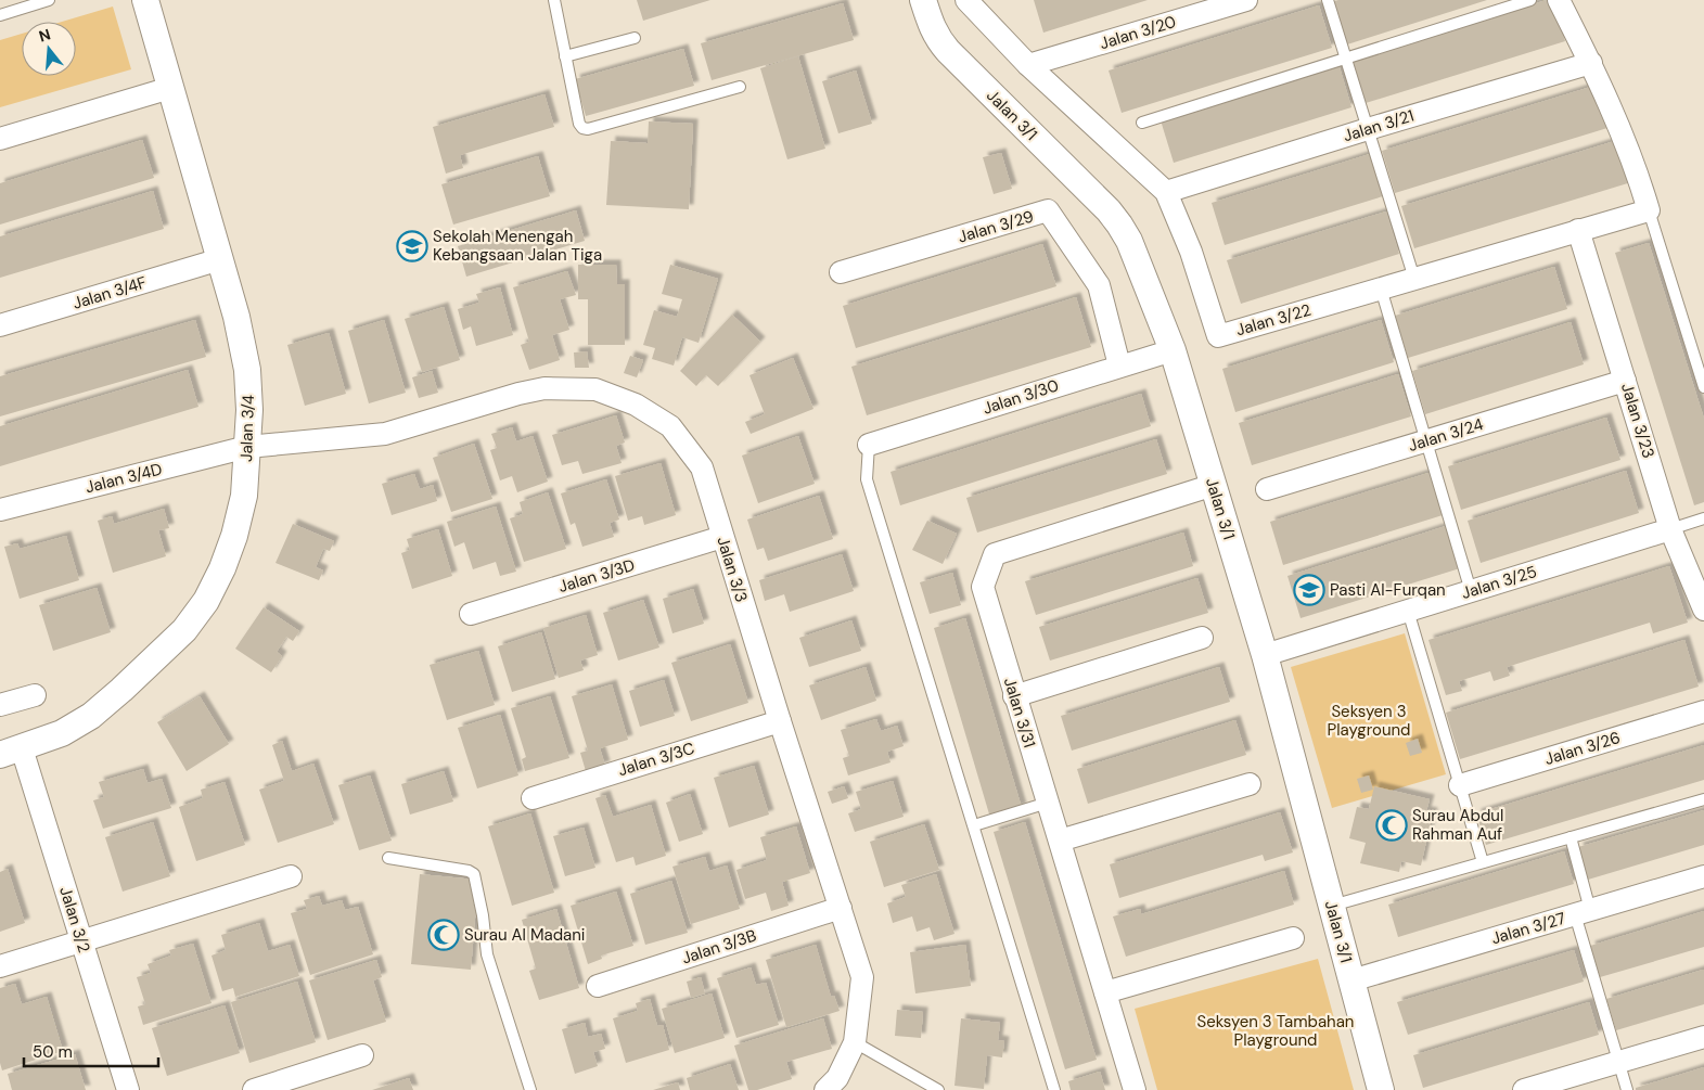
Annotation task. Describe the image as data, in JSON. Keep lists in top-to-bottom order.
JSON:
{
  "streets": {
    "street": [
      "Jalan 3/20",
      "Jalan 3/1",
      "Jalan 3/21",
      "Jalan 3/29",
      "Jalan 3/4F",
      "Jalan 3/22",
      "Jalan 3/30",
      "Jalan 3/23",
      "Jalan 3/4",
      "Jalan 3/24",
      "Jalan 3/4D",
      "Jalan 3/3",
      "Jalan 3/3D",
      "Jalan 3/25",
      "Jalan 3/31",
      "Jalan 3/26",
      "Jalan 3/3C",
      "Jalan 3/2",
      "Jalan 3/27",
      "Jalan 3/3B"
    ]
  },
  "crossings": [
    ["Jalan 3/20", "Jalan 3/22"],
    ["Jalan 3/1", "Jalan 3/30"],
    ["Jalan 3/1", "Jalan 3/25"],
    ["Jalan 3/1", "Jalan 3/31"],
    ["Jalan 3/1", "Jalan 3/27"],
    ["Jalan 3/21", "Jalan 3/22"],
    ["Jalan 3/29", "Jalan 3/30"],
    ["Jalan 3/4F", "Jalan 3/4"],
    ["Jalan 3/22", "Jalan 3/23"],
    ["Jalan 3/23", "Jalan 3/24"],
    ["Jalan 3/23", "Jalan 3/25"],
    ["Jalan 3/4", "Jalan 3/4D"],
    ["Jalan 3/4", "Jalan 3/3"],
    ["Jalan 3/4", "Jalan 3/2"],
    ["Jalan 3/4D", "Jalan 3/3"],
    ["Jalan 3/3", "Jalan 3/3D"],
    ["Jalan 3/3", "Jalan 3/3C"],
    ["Jalan 3/3", "Jalan 3/3B"]
  ],
  "parks": ["Seksyen 3 Playground", "Seksyen 3 Tambahan Playground"],
  "places": {
    "school or university": ["Sekolah Menengah Kebangsaan Jalan Tiga", "Pasti Al-Furqan"],
    "mosque": ["Surau Abdul Rahman Auf", "Surau Al Madani"]
  },
  "scale_bar": "50 m",
  "north": "top"
}
